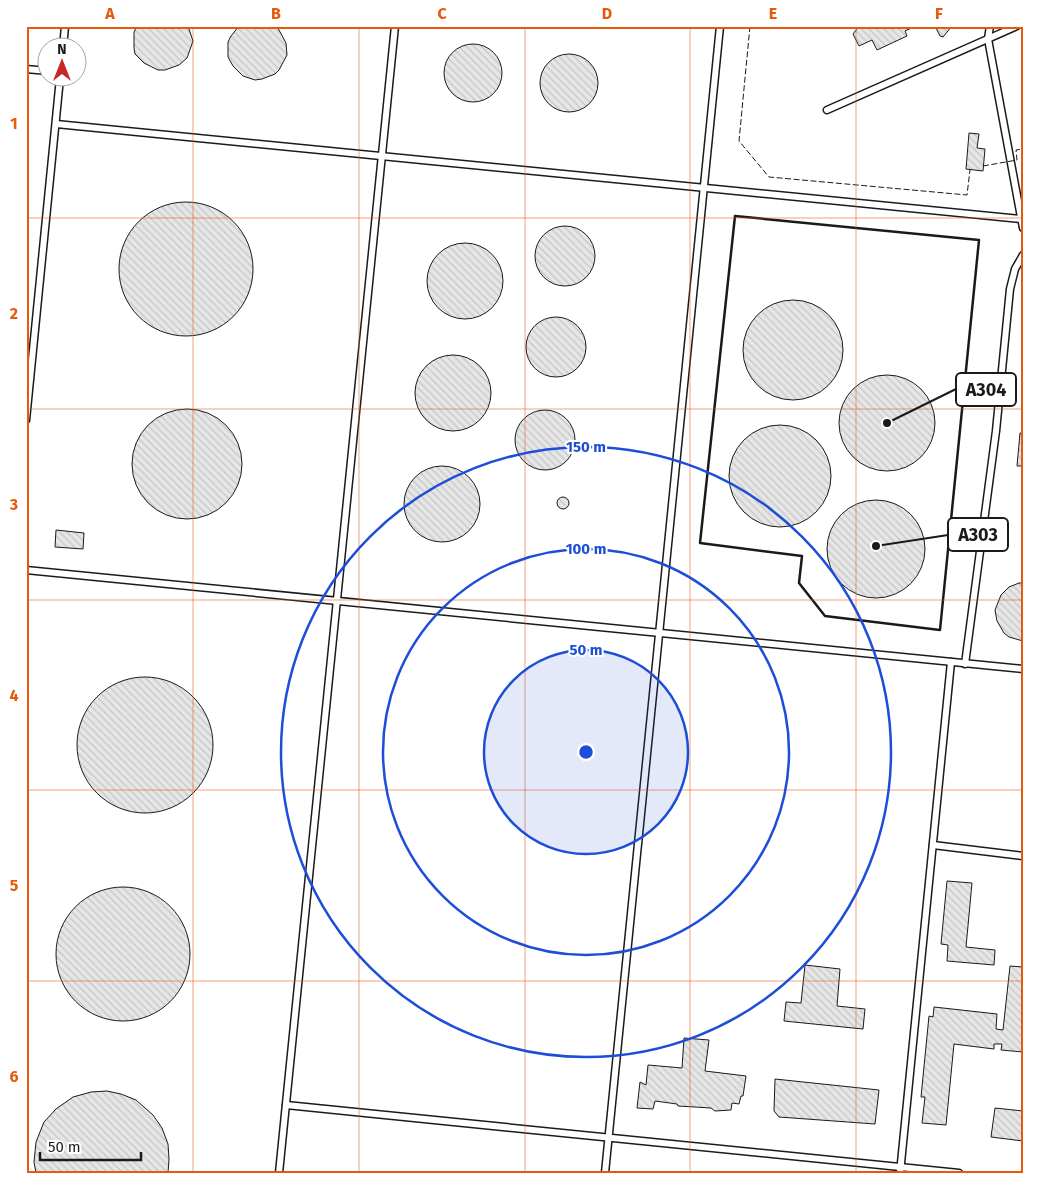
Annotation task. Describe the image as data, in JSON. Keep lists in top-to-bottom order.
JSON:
{
  "places": ["A304", "A303"],
  "scale_bar": "50 m",
  "north": "top",
  "grid": {
    "columns": [
      "A",
      "B",
      "C",
      "D",
      "E",
      "F"
    ],
    "rows": [
      "1",
      "2",
      "3",
      "4",
      "5",
      "6"
    ]
  },
  "rings": ["150 m", "100 m", "50 m"]
}
